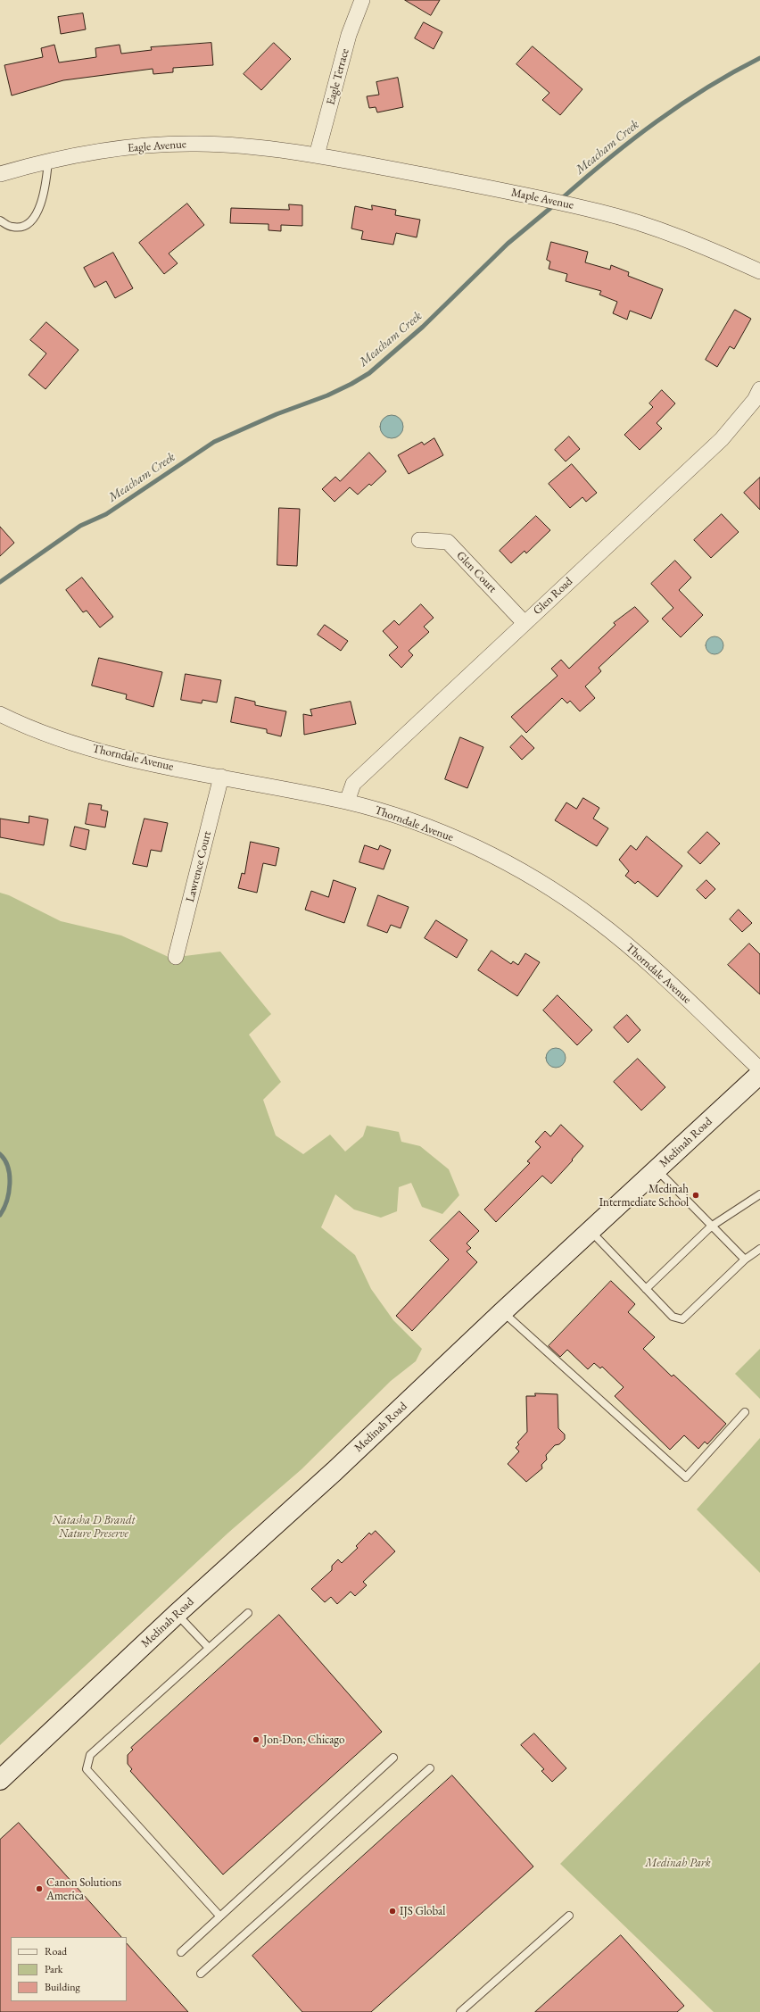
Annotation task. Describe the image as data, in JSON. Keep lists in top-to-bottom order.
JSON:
{
  "streets": {
    "main road": ["Medinah Road"],
    "street": [
      "Eagle Terrace",
      "Eagle Avenue",
      "Maple Avenue",
      "Glen Court",
      "Glen Road",
      "Thorndale Avenue",
      "Lawrence Court"
    ]
  },
  "crossings": [
    ["Eagle Terrace", "Eagle Avenue"],
    ["Eagle Terrace", "Maple Avenue"],
    ["Eagle Avenue", "Maple Avenue"],
    ["Glen Court", "Glen Road"],
    ["Glen Road", "Thorndale Avenue"],
    ["Thorndale Avenue", "Lawrence Court"]
  ],
  "water": ["Meacham Creek"],
  "parks": ["Natasha D Brandt Nature Preserve", "Medinah Park"],
  "places": [
    "Medinah Intermediate School",
    "Jon-Don, Chicago",
    "Canon Solutions America",
    "IJS Global"
  ],
  "legend": ["Road", "Park", "Building"]
}
